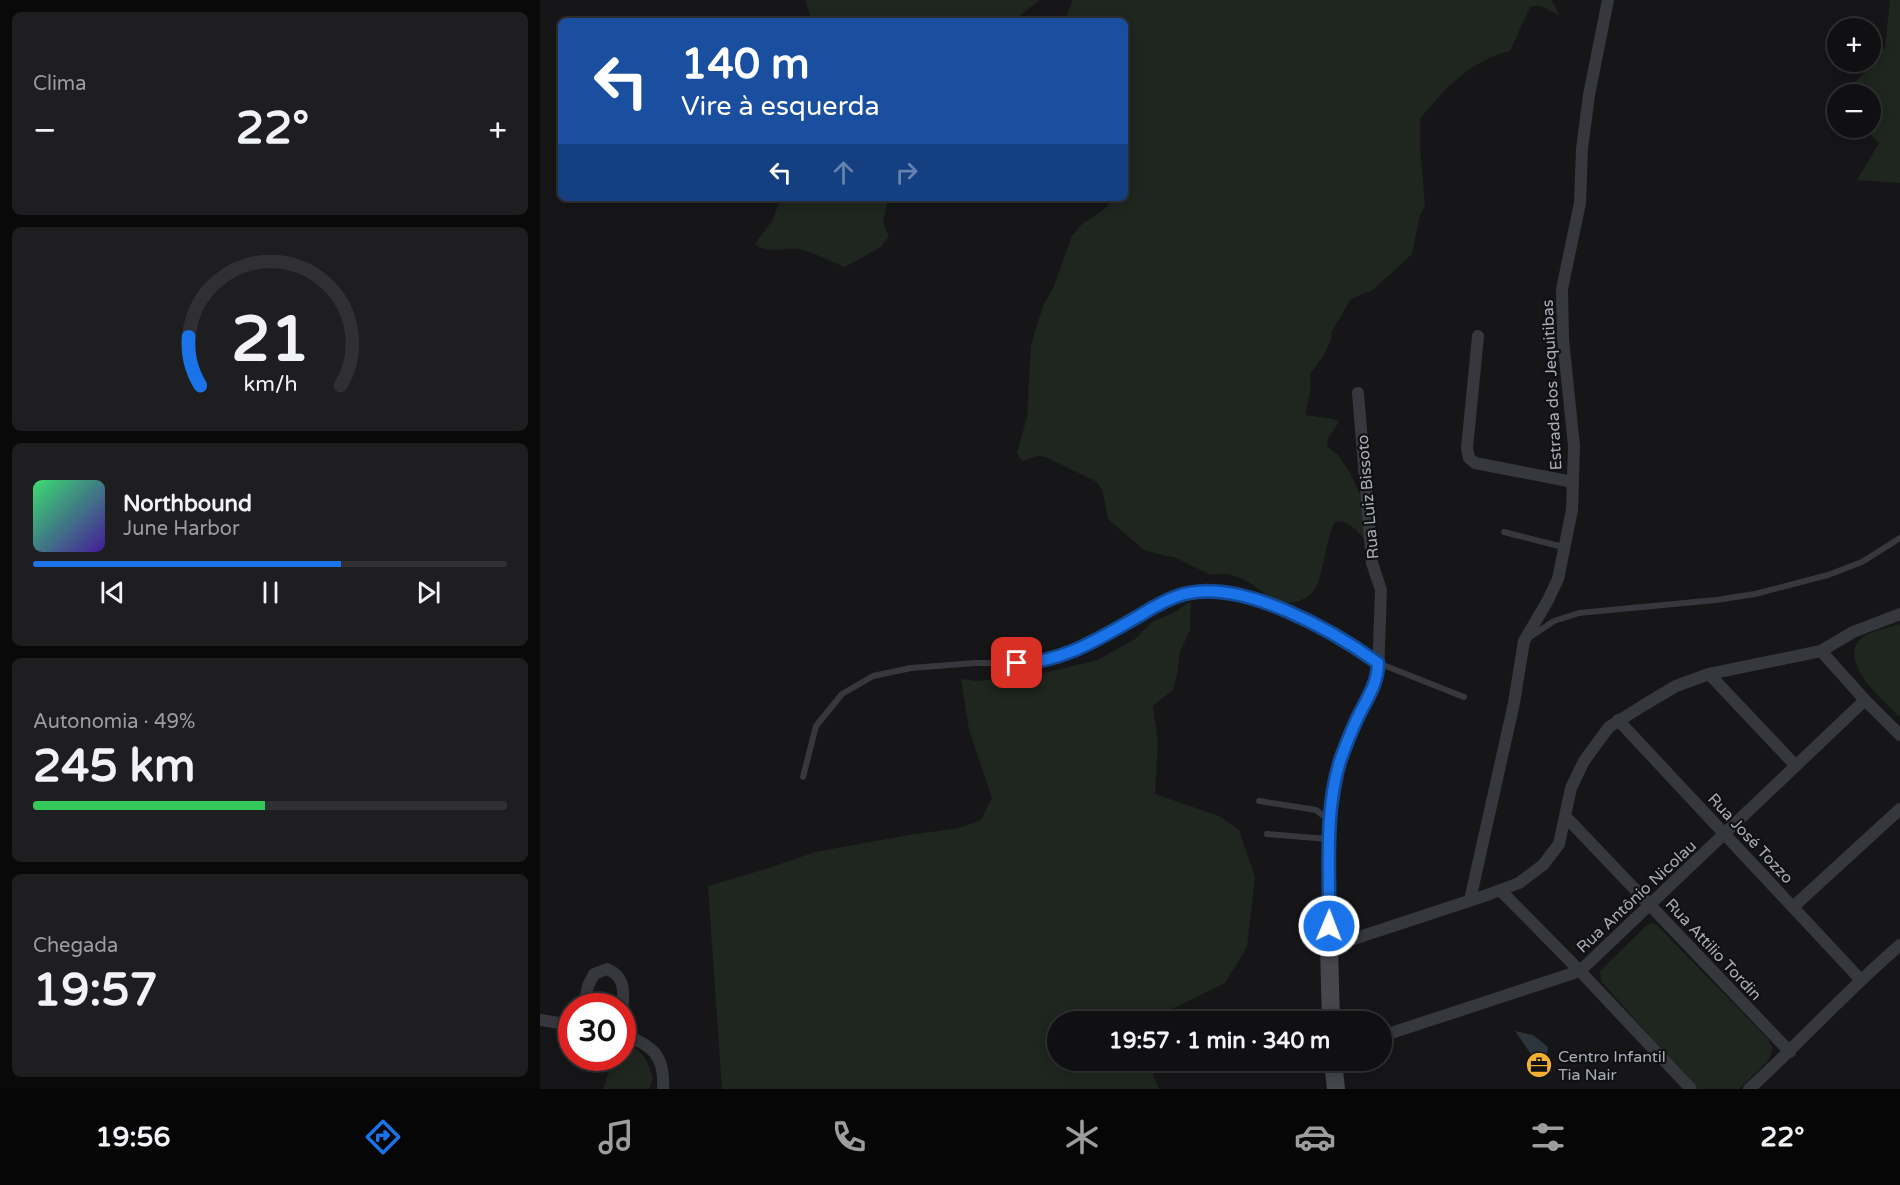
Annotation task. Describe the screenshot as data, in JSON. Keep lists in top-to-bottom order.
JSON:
{
  "streets": {
    "street": [
      "Estrada dos Jequitibas",
      "Rua Luiz Bissoto",
      "Rua José Tozzo",
      "Rua Antônio Nicolau",
      "Rua Attilio Tordin"
    ]
  },
  "crossings": [
    ["Rua José Tozzo", "Rua Antônio Nicolau"],
    ["Rua Antônio Nicolau", "Rua Attilio Tordin"]
  ],
  "places": {
    "office": ["Centro Infantil Tia Nair"]
  },
  "page": {
    "tile": [
      "Clima",
      ["Autonomia · 49%", "245 km"],
      ["Chegada", "19:57"]
    ],
    "map_buttons": ["+", "−"],
    "turn": ["140 m", "Vire à esquerda"],
    "heat": ["−", "22°", "+"],
    "song": ["Northbound", "June Harbor"],
    "limit": "30",
    "trip": "19:57 · 1 min · 340 m",
    "tabs": ["19:56", "22°"],
    "gauge": ["21", "km/h"]
  }
}
